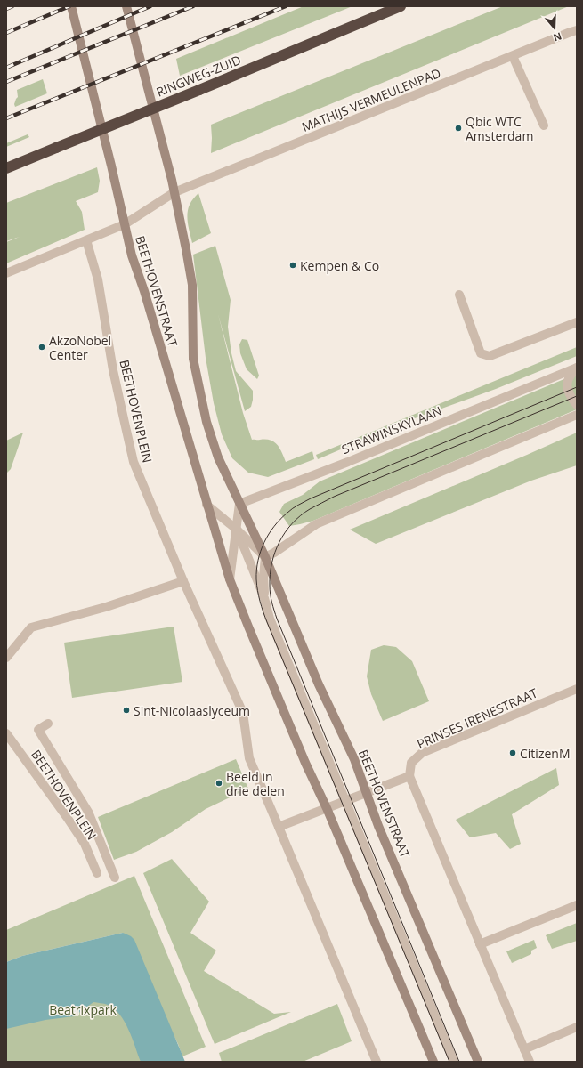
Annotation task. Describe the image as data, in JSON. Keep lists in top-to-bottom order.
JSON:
{
  "streets": {
    "highway": ["RINGWEG-ZUID"],
    "main road": ["BEETHOVENSTRAAT"],
    "street": [
      "MATHIJS VERMEULENPAD",
      "BEETHOVENPLEIN",
      "STRAWINSKYLAAN",
      "PRINSES IRENESTRAAT"
    ]
  },
  "crossings": [
    ["MATHIJS VERMEULENPAD", "BEETHOVENSTRAAT"],
    ["MATHIJS VERMEULENPAD", "BEETHOVENPLEIN"],
    ["BEETHOVENSTRAAT", "STRAWINSKYLAAN"]
  ],
  "parks": ["Beatrixpark"],
  "places": [
    "Qbic WTC Amsterdam",
    "Kempen & Co",
    "AkzoNobel Center",
    "Sint-Nicolaaslyceum",
    "CitizenM",
    "Beeld in drie delen"
  ],
  "north": "bottom"
}
